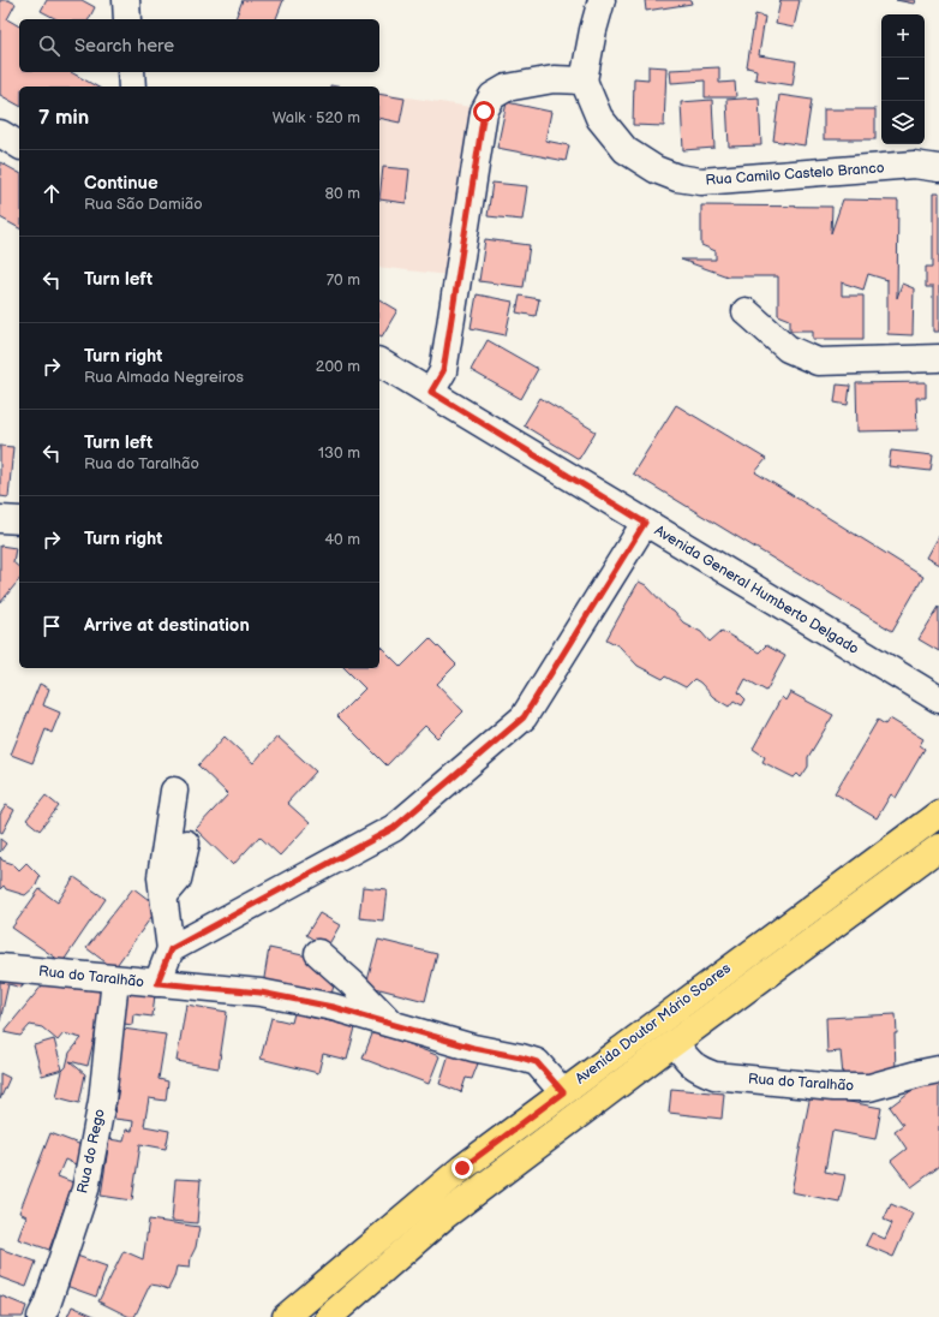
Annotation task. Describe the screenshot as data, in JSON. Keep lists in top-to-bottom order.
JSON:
{
  "streets": {
    "main road": ["Avenida Doutor Mário Soares"],
    "street": [
      "Rua Camilo Castelo Branco",
      "Avenida General Humberto Delgado",
      "Rua do Taralhão",
      "Rua do Rego"
    ]
  },
  "crossings": [
    ["Rua do Taralhão", "Avenida Doutor Mário Soares"],
    ["Rua do Taralhão", "Rua do Rego"]
  ],
  "page": {
    "map_buttons": ["+", "−"],
    "search": "Search here",
    "heading": ["7 min", "Walk · 520 m"],
    "list": [
      ["Continue", "Rua São Damião", "80 m"],
      ["Turn left", "70 m"],
      ["Turn right", "Rua Almada Negreiros", "200 m"],
      ["Turn left", "Rua do Taralhão", "130 m"],
      ["Turn right", "40 m"],
      "Arrive at destination"
    ]
  }
}
